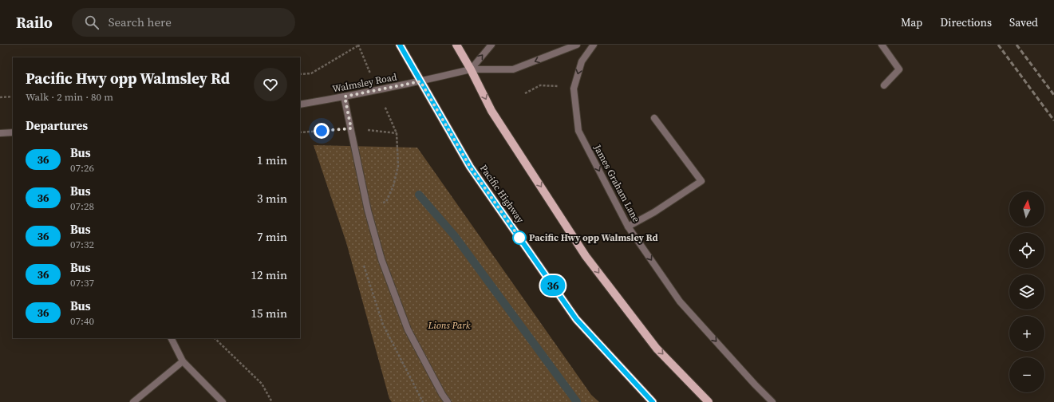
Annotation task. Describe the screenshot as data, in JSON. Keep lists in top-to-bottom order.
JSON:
{
  "streets": {
    "main road": ["Pacific Highway"],
    "street": ["Walmsley Road", "James Graham Lane"]
  },
  "crossings": [
    ["Walmsley Road", "Pacific Highway"]
  ],
  "one_way": ["Walmsley Road", "James Graham Lane"],
  "parks": ["Lions Park"],
  "places": ["Pacific Hwy opp Walmsley Rd"],
  "lines": ["bus line 36"],
  "north": "top",
  "page": {
    "header": "Railo",
    "search": "Search here",
    "nav": ["Map", "Directions", "Saved"],
    "on_map": "36",
    "heading": [
      ["Pacific Hwy opp Walmsley Rd", "Walk · 2 min · 80 m"],
      "Departures"
    ],
    "list": [
      {
        "mark": "36",
        "name": "Bus",
        "note": "07:26",
        "value": "1 min"
      },
      {
        "mark": "36",
        "name": "Bus",
        "note": "07:28",
        "value": "3 min"
      },
      {
        "mark": "36",
        "name": "Bus",
        "note": "07:32",
        "value": "7 min"
      },
      {
        "mark": "36",
        "name": "Bus",
        "note": "07:37",
        "value": "12 min"
      },
      {
        "mark": "36",
        "name": "Bus",
        "note": "07:40",
        "value": "15 min"
      }
    ],
    "map_buttons": ["+", "−"]
  }
}
